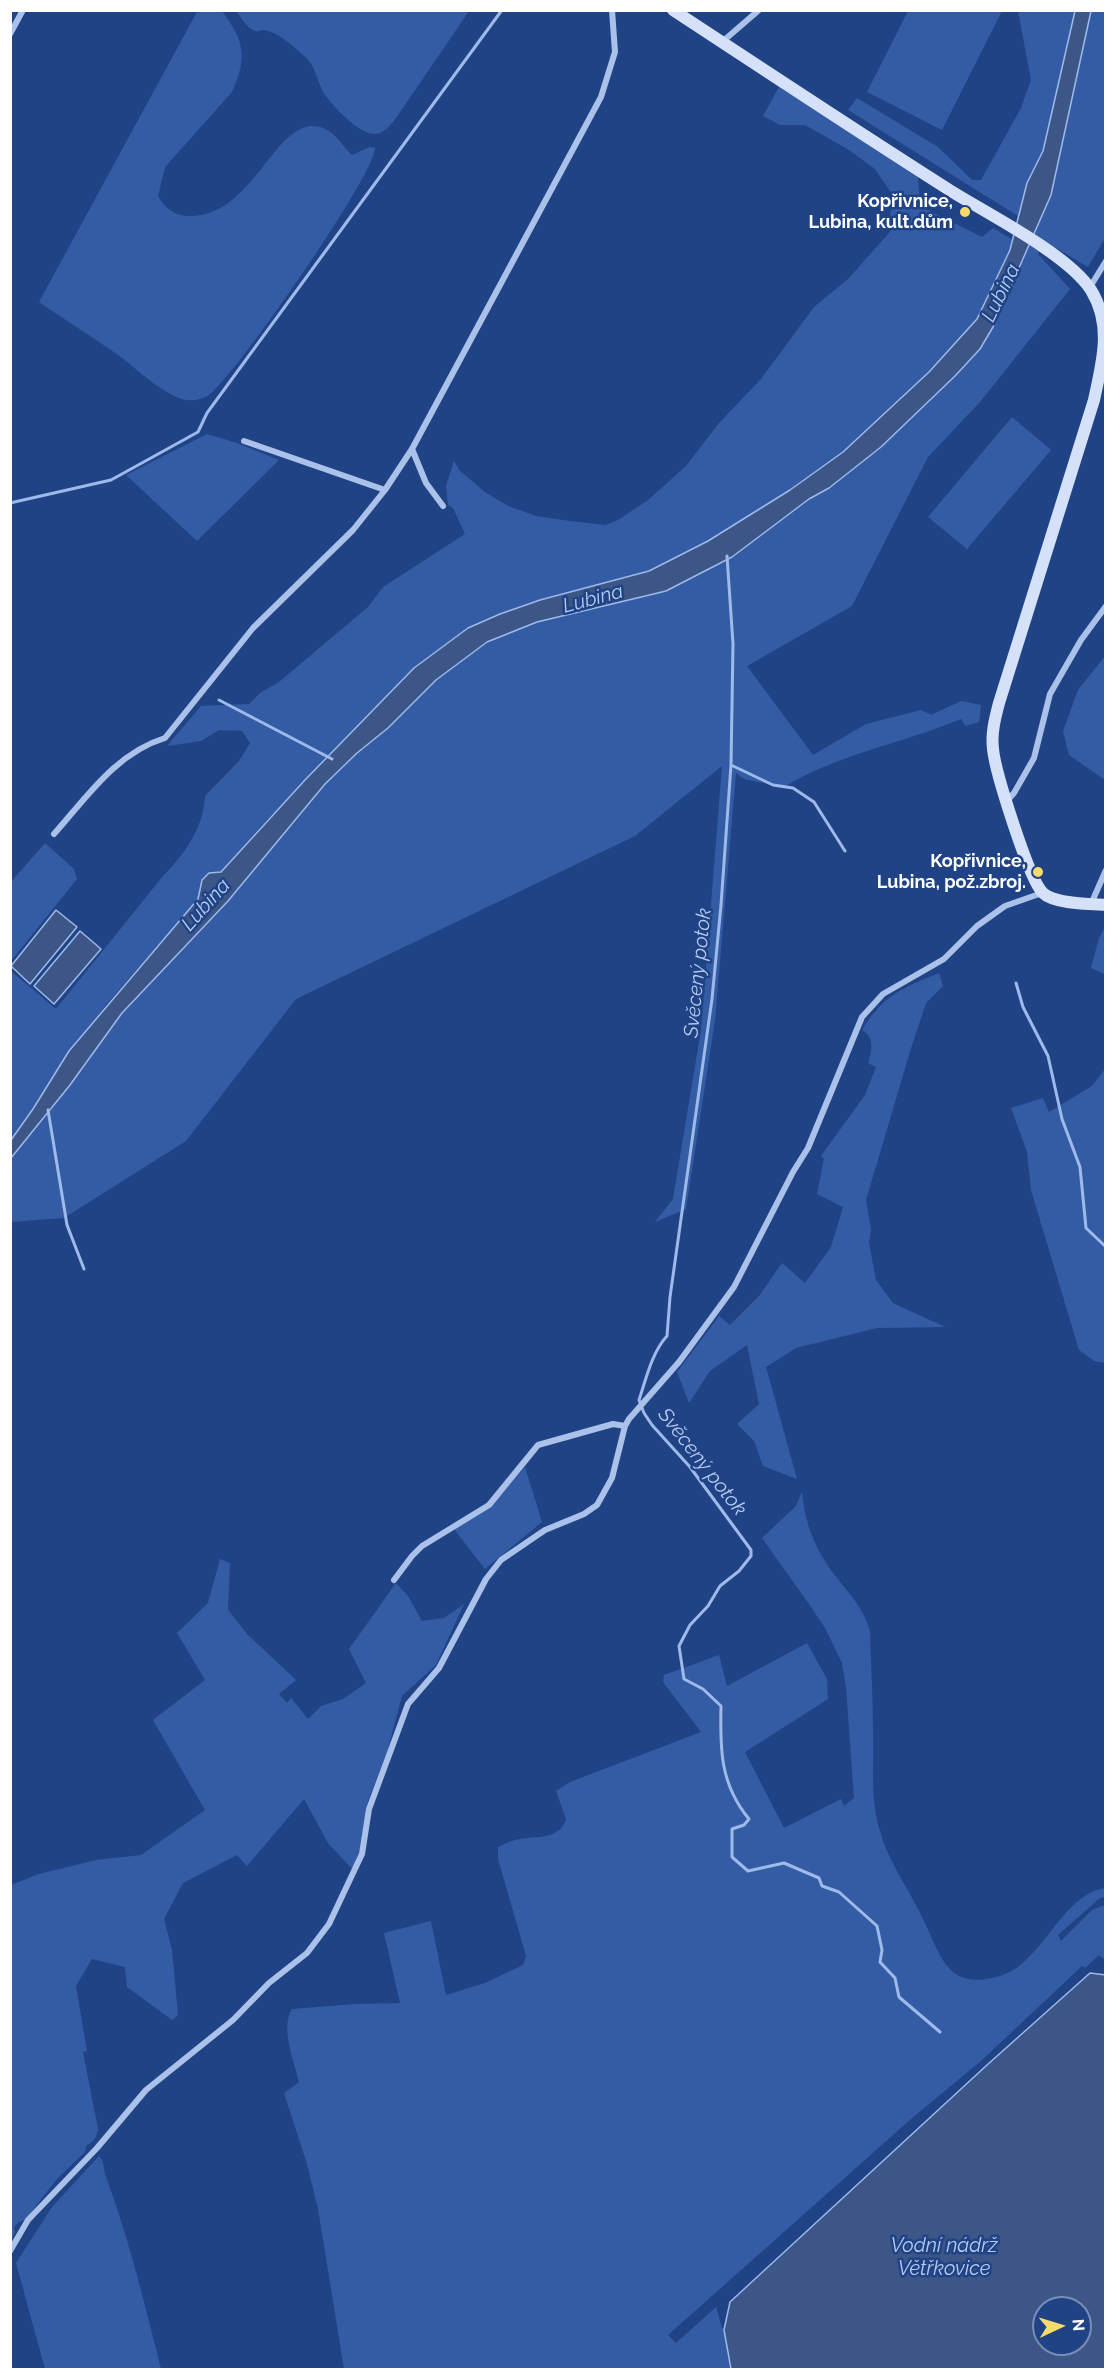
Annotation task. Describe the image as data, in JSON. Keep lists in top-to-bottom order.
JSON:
{
  "water": ["Lubina", "Svěcený potok", "Vodní nádrž Větřkovice"],
  "places": ["Kopřivnice, Lubina, kult.dům", "Kopřivnice, Lubina, pož.zbroj."],
  "north": "right"
}
